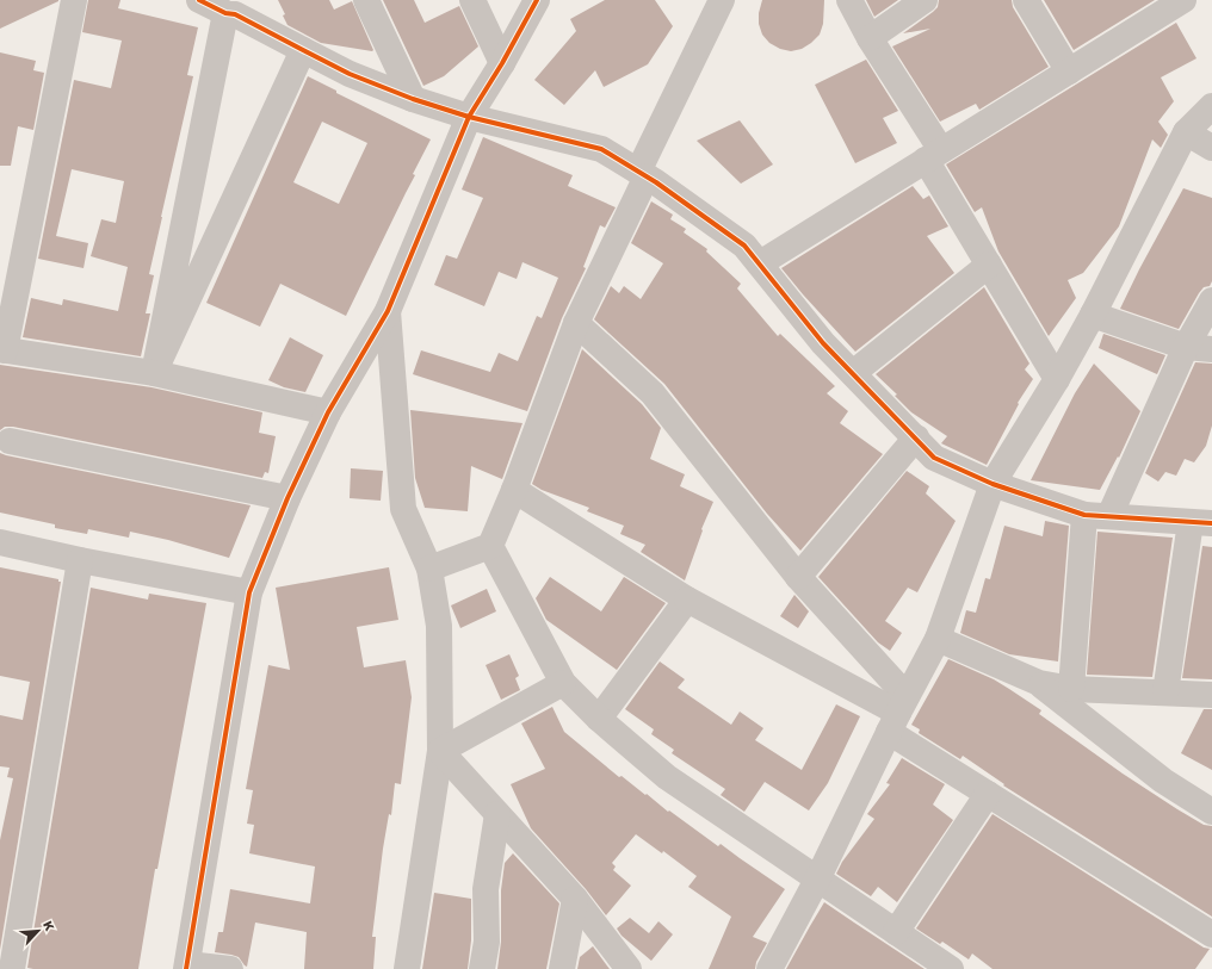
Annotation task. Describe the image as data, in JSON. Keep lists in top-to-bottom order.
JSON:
{
  "north": "top right"
}
